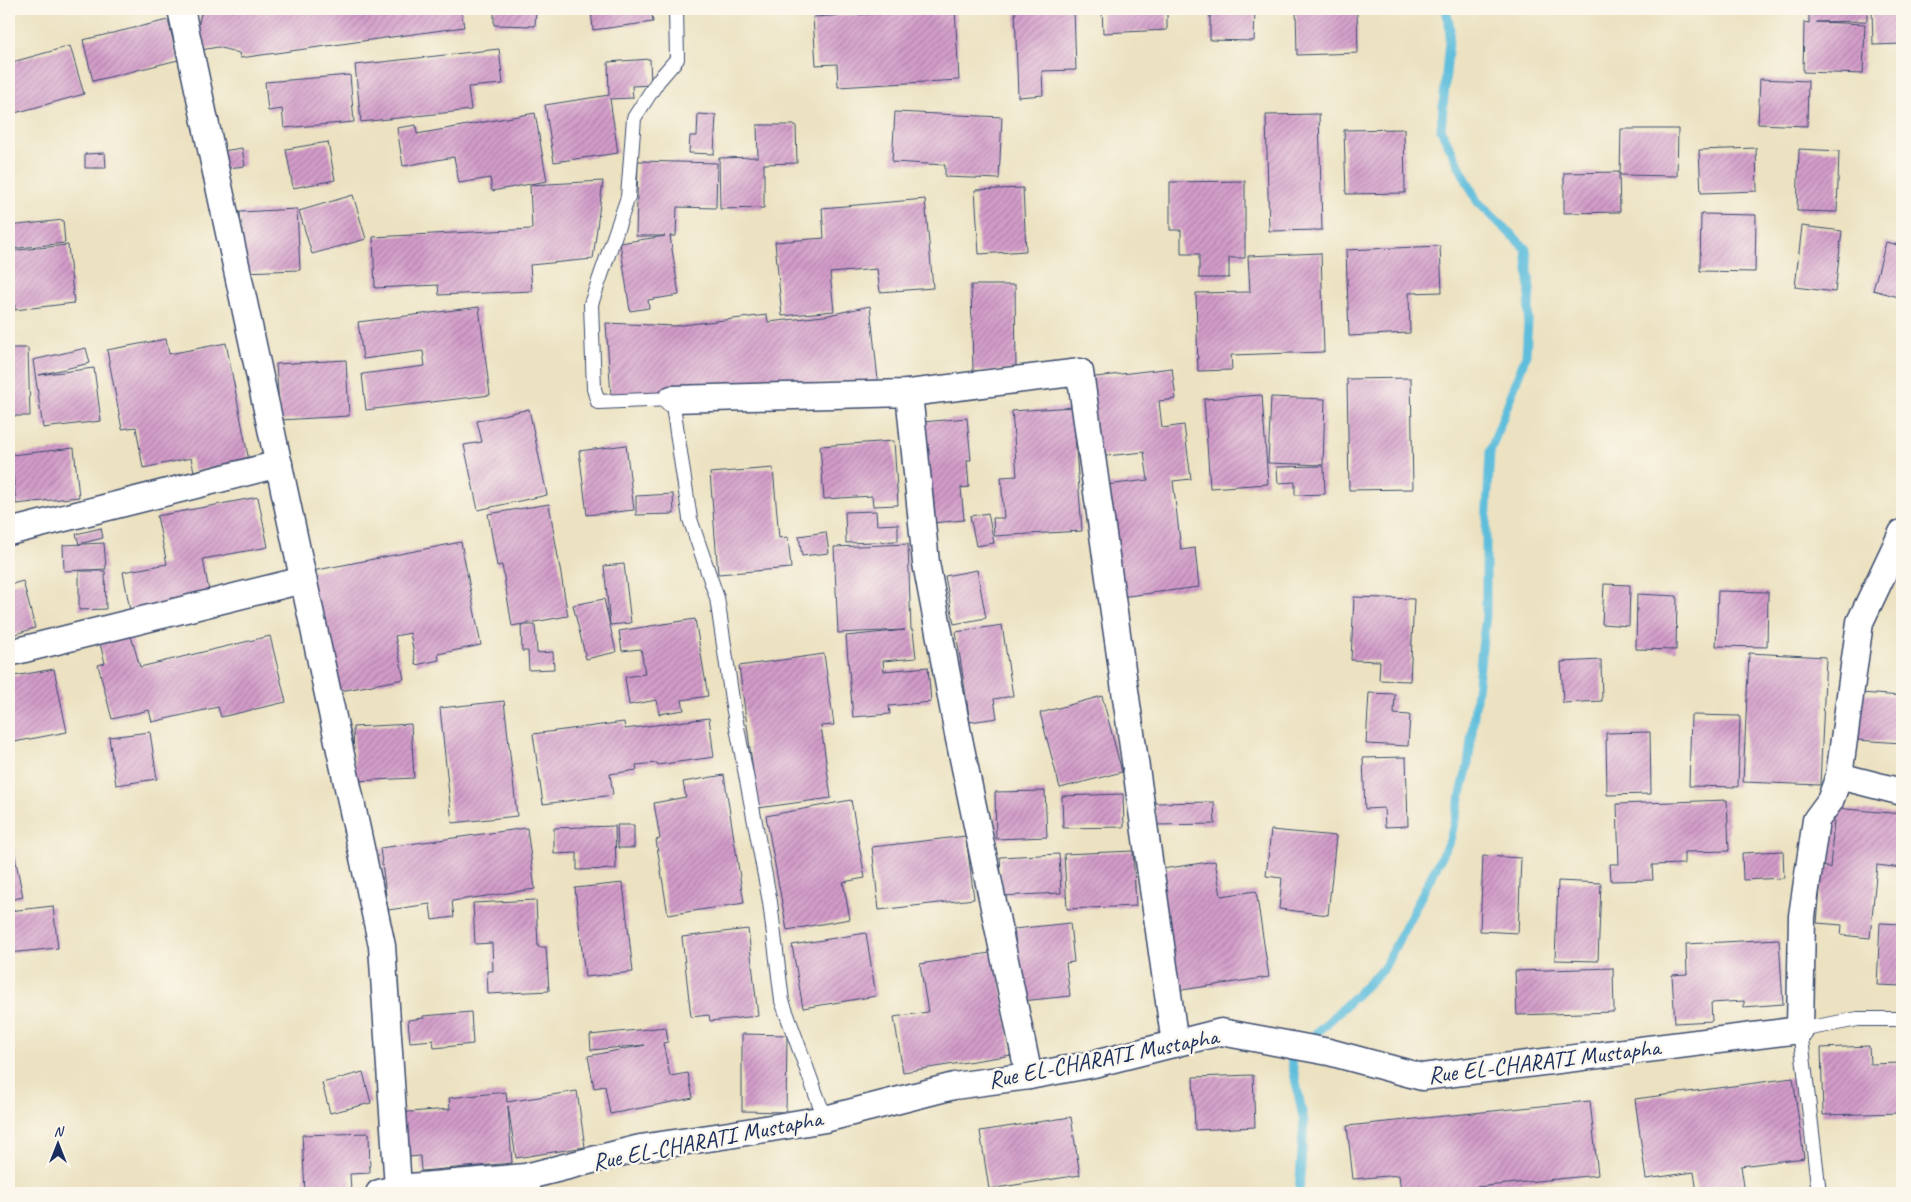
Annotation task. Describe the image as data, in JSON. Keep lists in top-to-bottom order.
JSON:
{
  "streets": {
    "street": ["Rue EL-CHARATI Mustapha"]
  },
  "north": "top"
}
